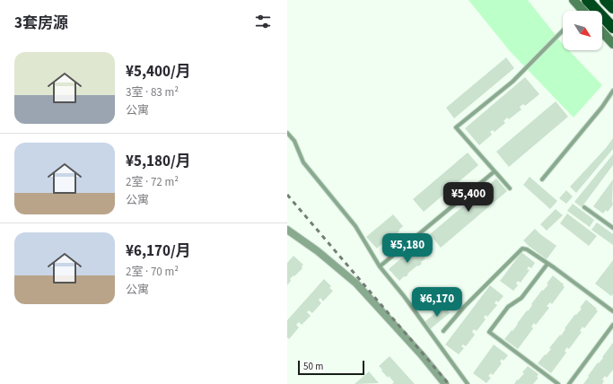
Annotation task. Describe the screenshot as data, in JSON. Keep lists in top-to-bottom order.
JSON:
{
  "scale_bar": "50 m",
  "north": "bottom right",
  "page": {
    "heading": "3套房源",
    "list": [
      {
        "name": "¥5,400/月",
        "note": "3室 · 83 m² · 公寓"
      },
      {
        "name": "¥5,180/月",
        "note": "2室 · 72 m² · 公寓"
      },
      {
        "name": "¥6,170/月",
        "note": "2室 · 70 m² · 公寓"
      }
    ],
    "price": ["¥5,400", "¥5,180", "¥6,170"],
    "scale": "50 m"
  }
}
